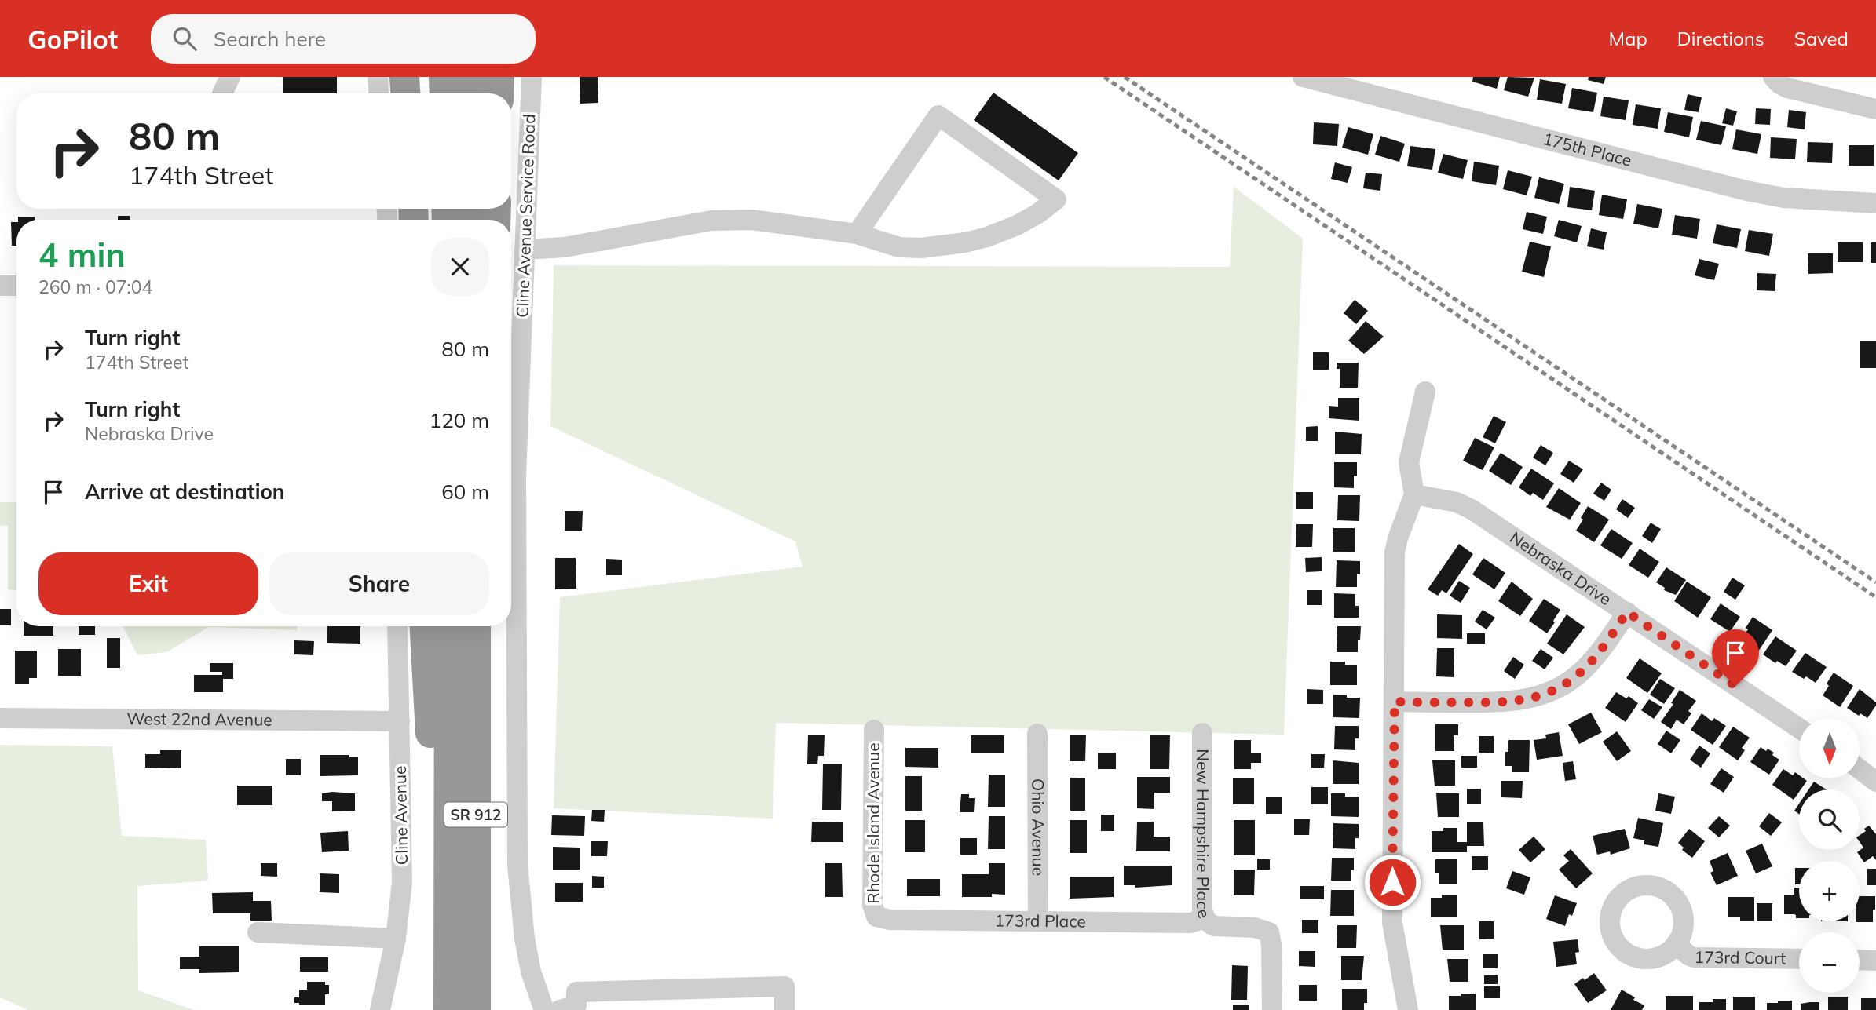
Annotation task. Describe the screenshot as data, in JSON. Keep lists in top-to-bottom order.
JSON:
{
  "streets": {
    "highway": ["SR 912"],
    "street": [
      "175th Place",
      "Cline Avenue Service Road",
      "Nebraska Drive",
      "West 22nd Avenue",
      "Cline Avenue",
      "Rhode Island Avenue",
      "Ohio Avenue",
      "New Hampshire Place",
      "173rd Place",
      "173rd Court"
    ]
  },
  "crossings": [
    ["West 22nd Avenue", "Cline Avenue"],
    ["Rhode Island Avenue", "173rd Place"],
    ["Ohio Avenue", "173rd Place"],
    ["New Hampshire Place", "173rd Place"]
  ],
  "north": "bottom",
  "page": {
    "header": "GoPilot",
    "search": "Search here",
    "nav": ["Map", "Directions", "Saved"],
    "turn": ["80 m", "174th Street"],
    "heading": ["4 min", "260 m · 07:04"],
    "list": [
      {
        "name": "Turn right",
        "note": "174th Street",
        "value": "80 m"
      },
      {
        "name": "Turn right",
        "note": "Nebraska Drive",
        "value": "120 m"
      },
      {
        "name": "Arrive at destination",
        "value": "60 m"
      }
    ],
    "buttons": ["Exit", "Share"],
    "map_buttons": ["+", "−"]
  }
}
